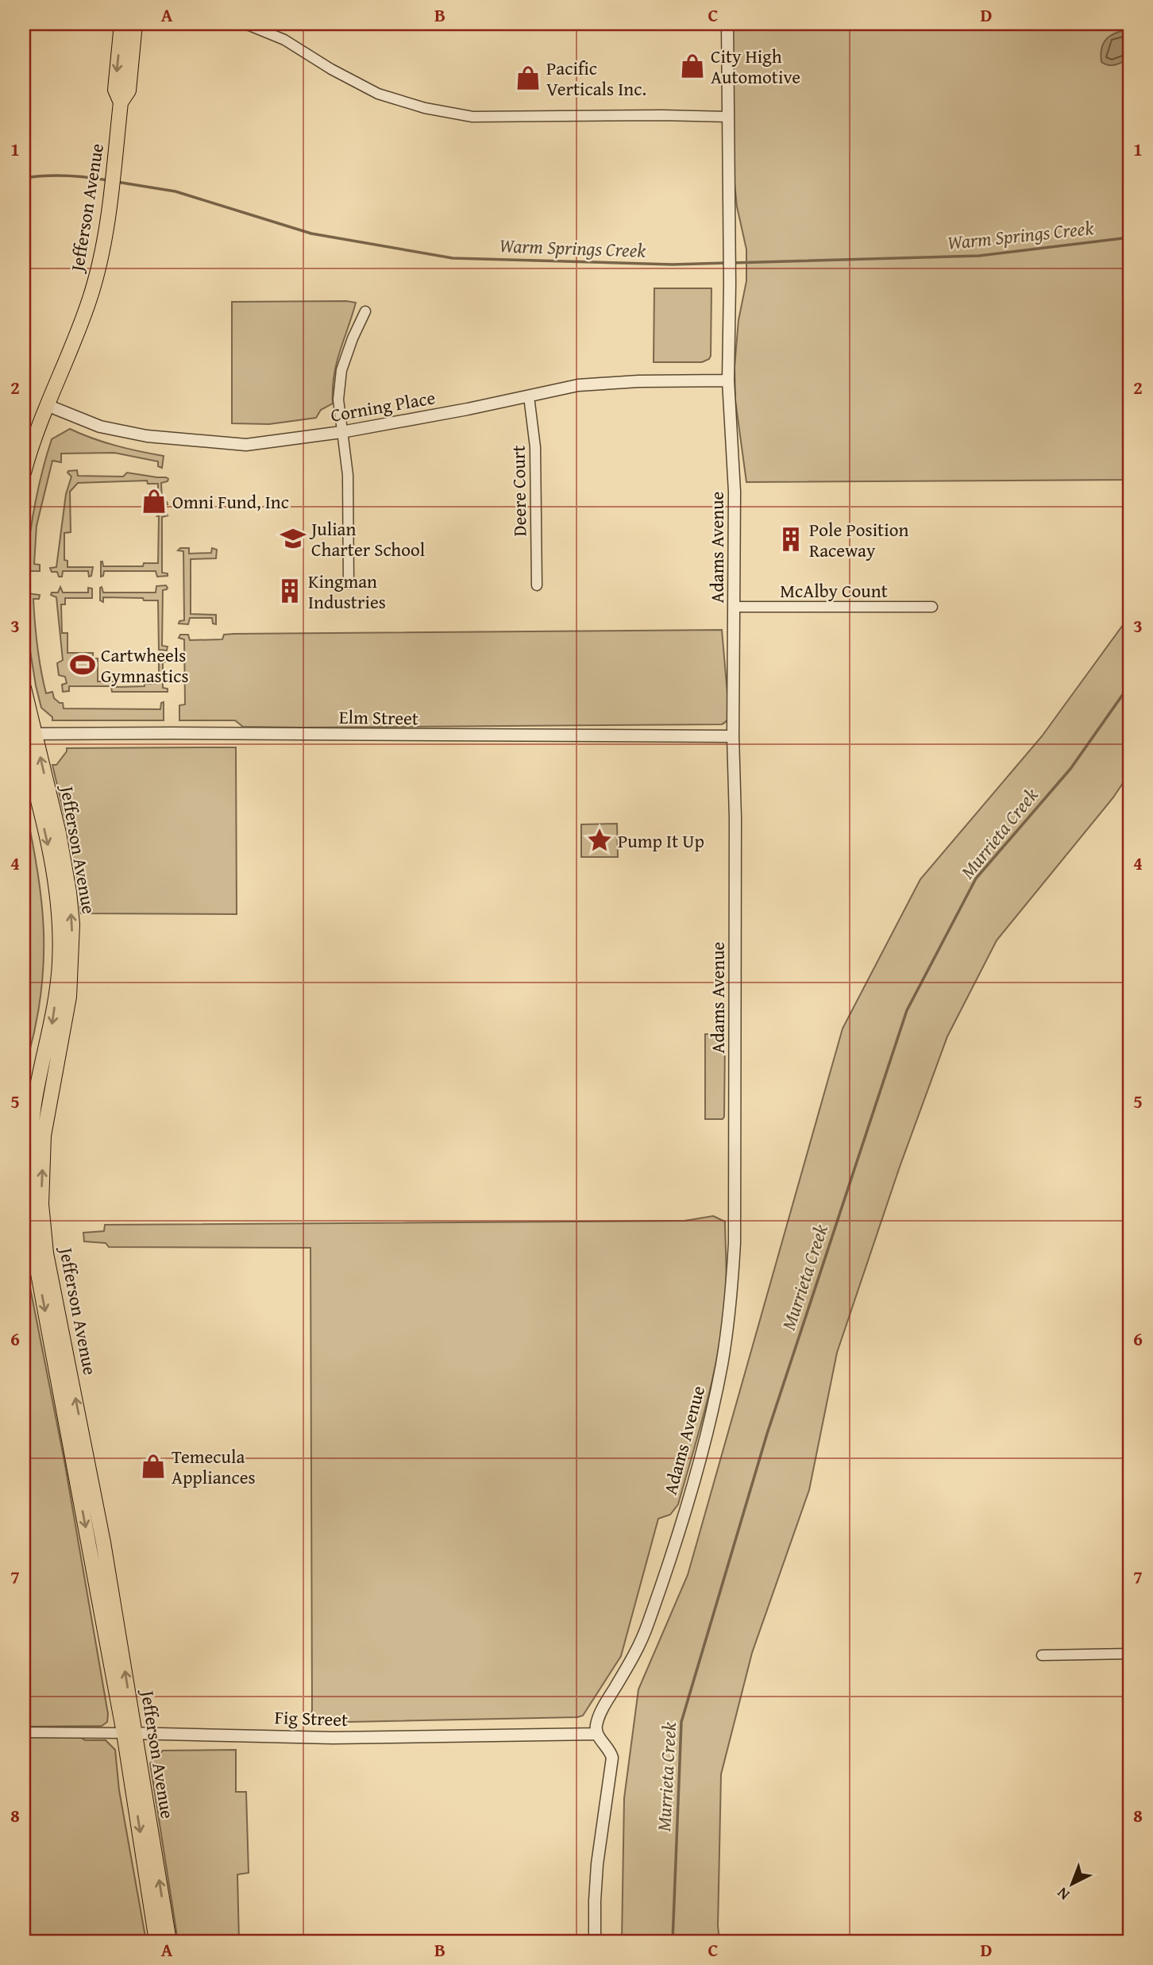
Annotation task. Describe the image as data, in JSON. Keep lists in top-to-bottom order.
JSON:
{
  "streets": {
    "main road": ["Jefferson Avenue"],
    "street": [
      "Corning Place",
      "Deere Court",
      "Adams Avenue",
      "McAlby Count",
      "Elm Street",
      "Fig Street"
    ]
  },
  "crossings": [
    ["Jefferson Avenue", "Corning Place"],
    ["Jefferson Avenue", "Elm Street"],
    ["Jefferson Avenue", "Fig Street"],
    ["Corning Place", "Deere Court"],
    ["Corning Place", "Adams Avenue"],
    ["Adams Avenue", "McAlby Count"],
    ["Adams Avenue", "Elm Street"],
    ["Adams Avenue", "Fig Street"]
  ],
  "water": ["Warm Springs Creek", "Murrieta Creek"],
  "places": {
    "shop": [
      "City High Automotive",
      "Pacific Verticals Inc.",
      "Omni Fund, Inc",
      "Temecula Appliances"
    ],
    "school or university": ["Julian Charter School"],
    "building": ["Pole Position Raceway", "Kingman Industries"],
    "sports": ["Cartwheels Gymnastics"],
    "place": ["Pump It Up"]
  },
  "north": "bottom left",
  "grid": {
    "columns": [
      "A",
      "B",
      "C",
      "D"
    ],
    "rows": [
      "1",
      "2",
      "3",
      "4",
      "5",
      "6",
      "7",
      "8"
    ]
  }
}
